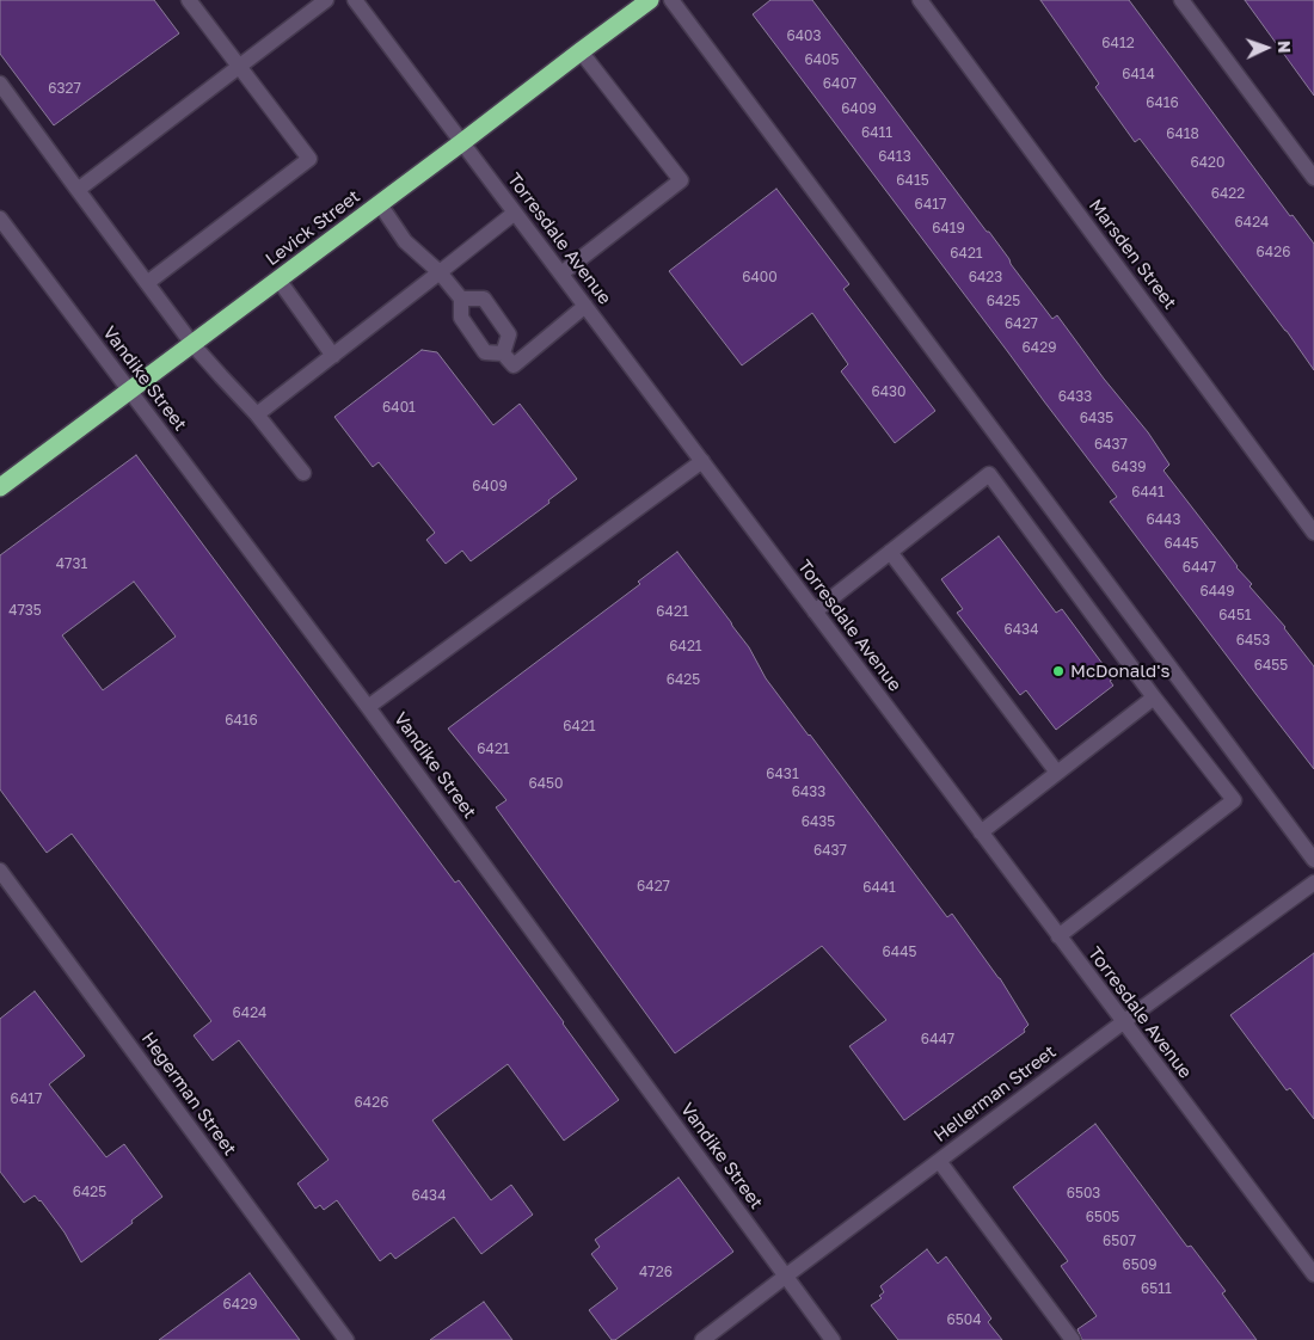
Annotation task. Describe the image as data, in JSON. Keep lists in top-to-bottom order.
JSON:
{
  "streets": {
    "highway": ["Levick Street"],
    "street": [
      "Torresdale Avenue",
      "Marsden Street",
      "Vandike Street",
      "Hegerman Street",
      "Hellerman Street"
    ]
  },
  "crossings": [
    ["Levick Street", "Torresdale Avenue"],
    ["Levick Street", "Vandike Street"],
    ["Torresdale Avenue", "Hellerman Street"],
    ["Vandike Street", "Hellerman Street"]
  ],
  "places": ["McDonald's"],
  "house_numbers": [
    "6403",
    "6412",
    "6405",
    "6414",
    "6407",
    "6327",
    "6416",
    "6409",
    "6411",
    "6418",
    "6413",
    "6420",
    "6415",
    "6422",
    "6417",
    "6424",
    "6419",
    "6426",
    "6421",
    "6400",
    "6423",
    "6425",
    "6427",
    "6429",
    "6430",
    "6433",
    "6401",
    "6435",
    "6437",
    "6439",
    "6409",
    "6441",
    "6443",
    "6445",
    "4731",
    "6447",
    "6449",
    "4735",
    "6421",
    "6451",
    "6434",
    "6453",
    "6421",
    "6455",
    "6425",
    "6416",
    "6421",
    "6421",
    "6431",
    "6450",
    "6433",
    "6435",
    "6437",
    "6427",
    "6441",
    "6445",
    "6424",
    "6447",
    "6417",
    "6426",
    "6425",
    "6503",
    "6434",
    "6505",
    "6507",
    "6509",
    "4726",
    "6511",
    "6429",
    "6504"
  ],
  "north": "right"
}
